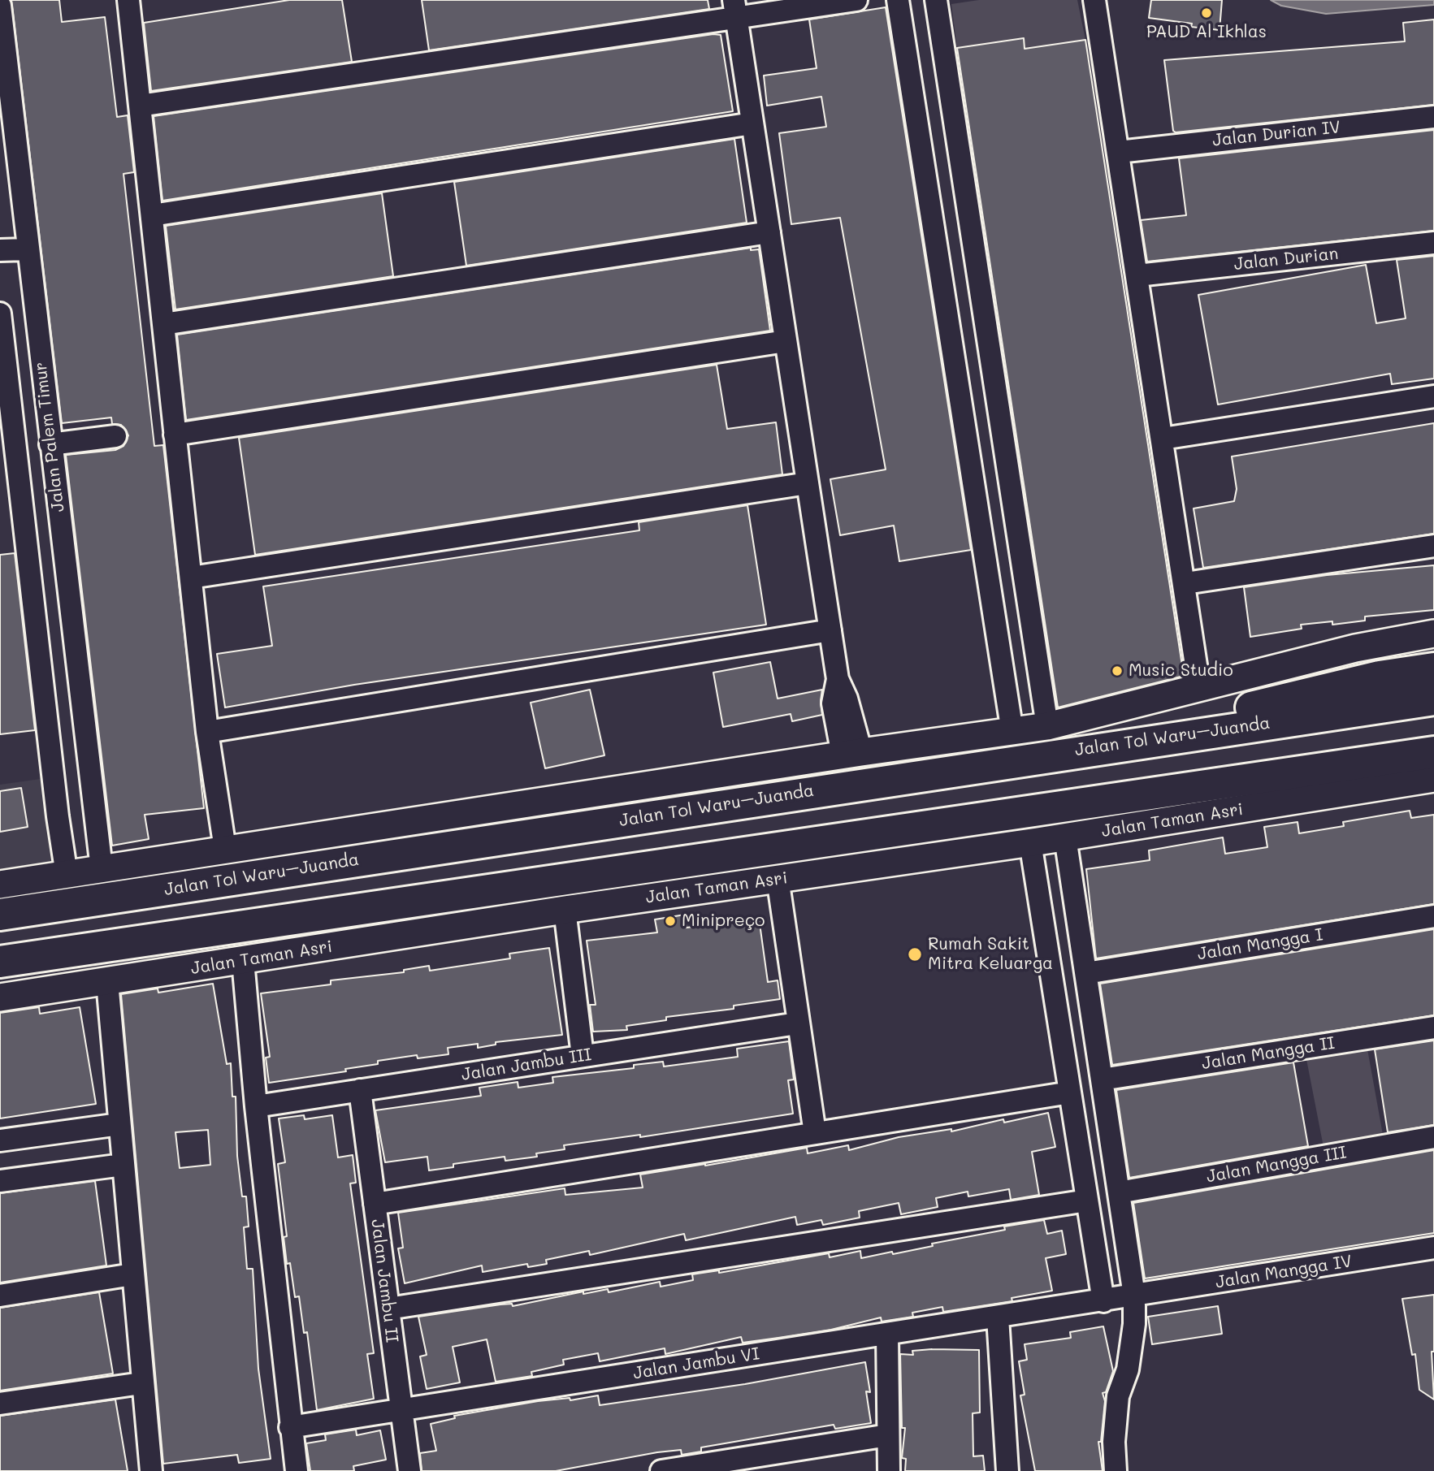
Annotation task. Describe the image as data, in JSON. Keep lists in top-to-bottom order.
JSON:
{
  "streets": {
    "highway": ["Jalan Tol Waru–Juanda"],
    "main road": ["Jalan Taman Asri"],
    "street": [
      "Jalan Durian IV",
      "Jalan Durian",
      "Jalan Palem Timur",
      "Jalan Mangga I",
      "Jalan Mangga II",
      "Jalan Jambu III",
      "Jalan Mangga III",
      "Jalan Mangga IV",
      "Jalan Jambu II",
      "Jalan Jambu VI"
    ]
  },
  "crossings": [
    ["Jalan Jambu III", "Jalan Jambu II"],
    ["Jalan Mangga IV", "Jalan Jambu VI"],
    ["Jalan Jambu II", "Jalan Jambu VI"]
  ],
  "places": [
    "PAUD Al Ikhlas",
    "Music Studio",
    "Minipreço",
    "Rumah Sakit Mitra Keluarga"
  ]
}
